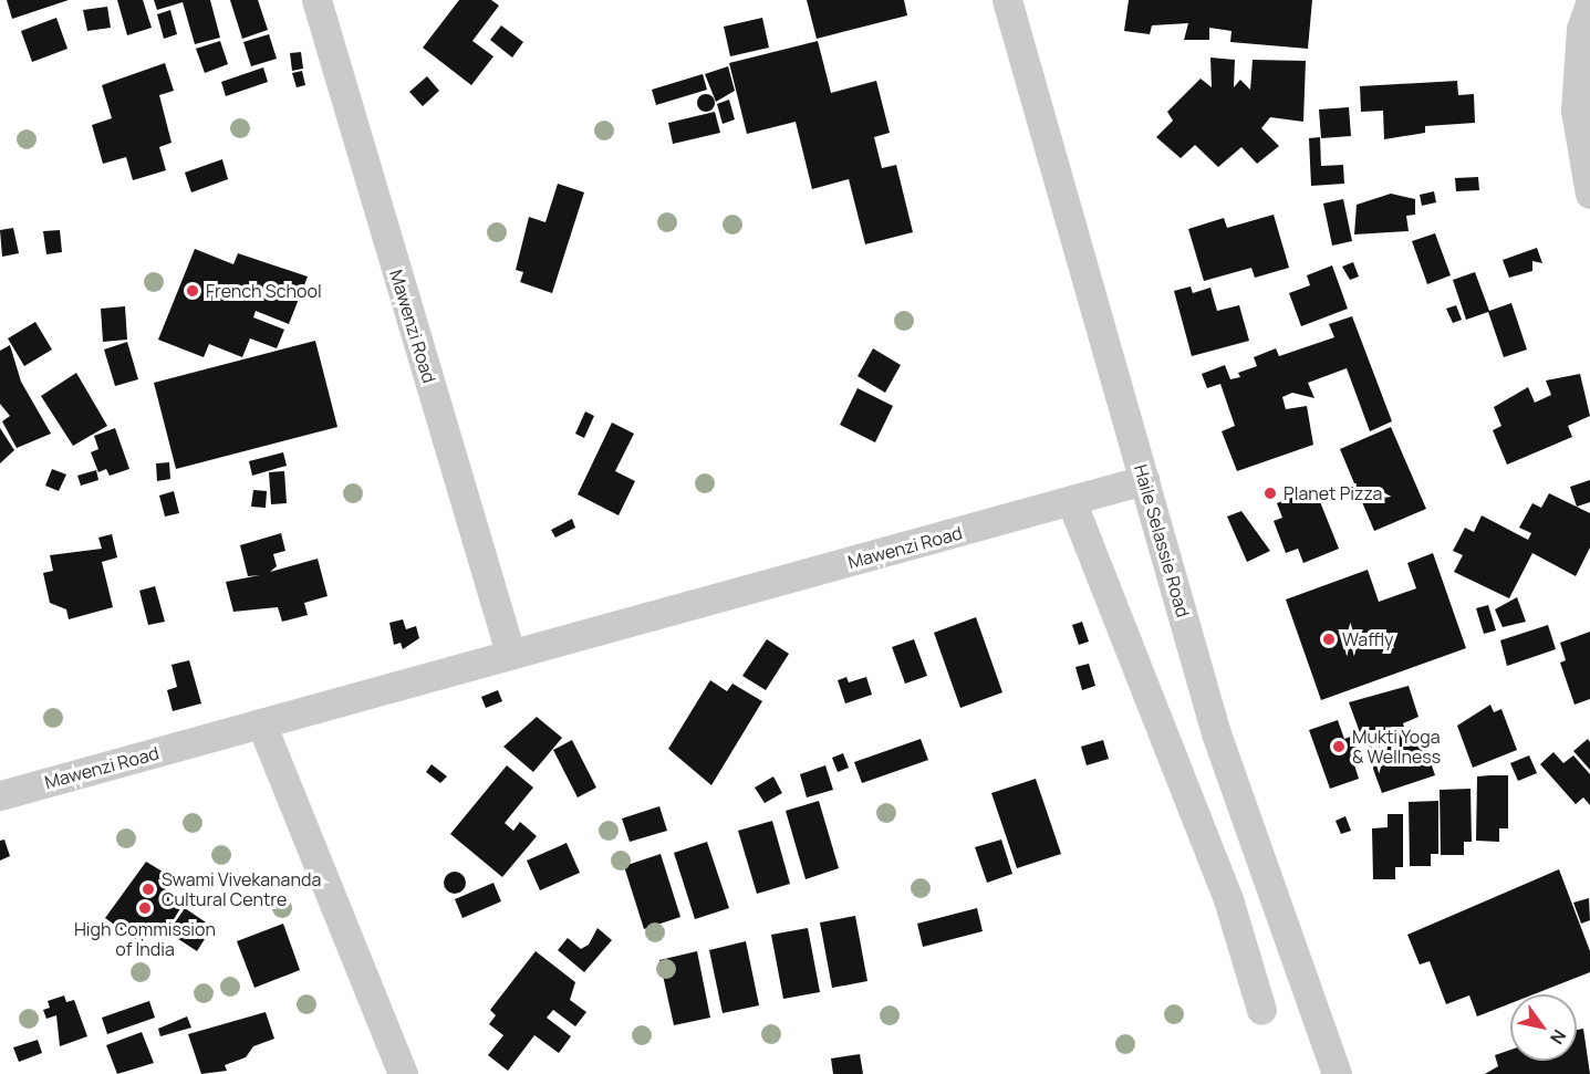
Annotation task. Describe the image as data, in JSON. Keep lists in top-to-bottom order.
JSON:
{
  "streets": {
    "street": ["Mawenzi Road", "Haile Selassie Road"]
  },
  "crossings": [
    ["Mawenzi Road", "Haile Selassie Road"]
  ],
  "places": [
    "French School",
    "Planet Pizza",
    "Waffly",
    "Mukti Yoga & Wellness",
    "Swami Vivekananda Cultural Centre",
    "High Commission of India"
  ],
  "north": "bottom right"
}
